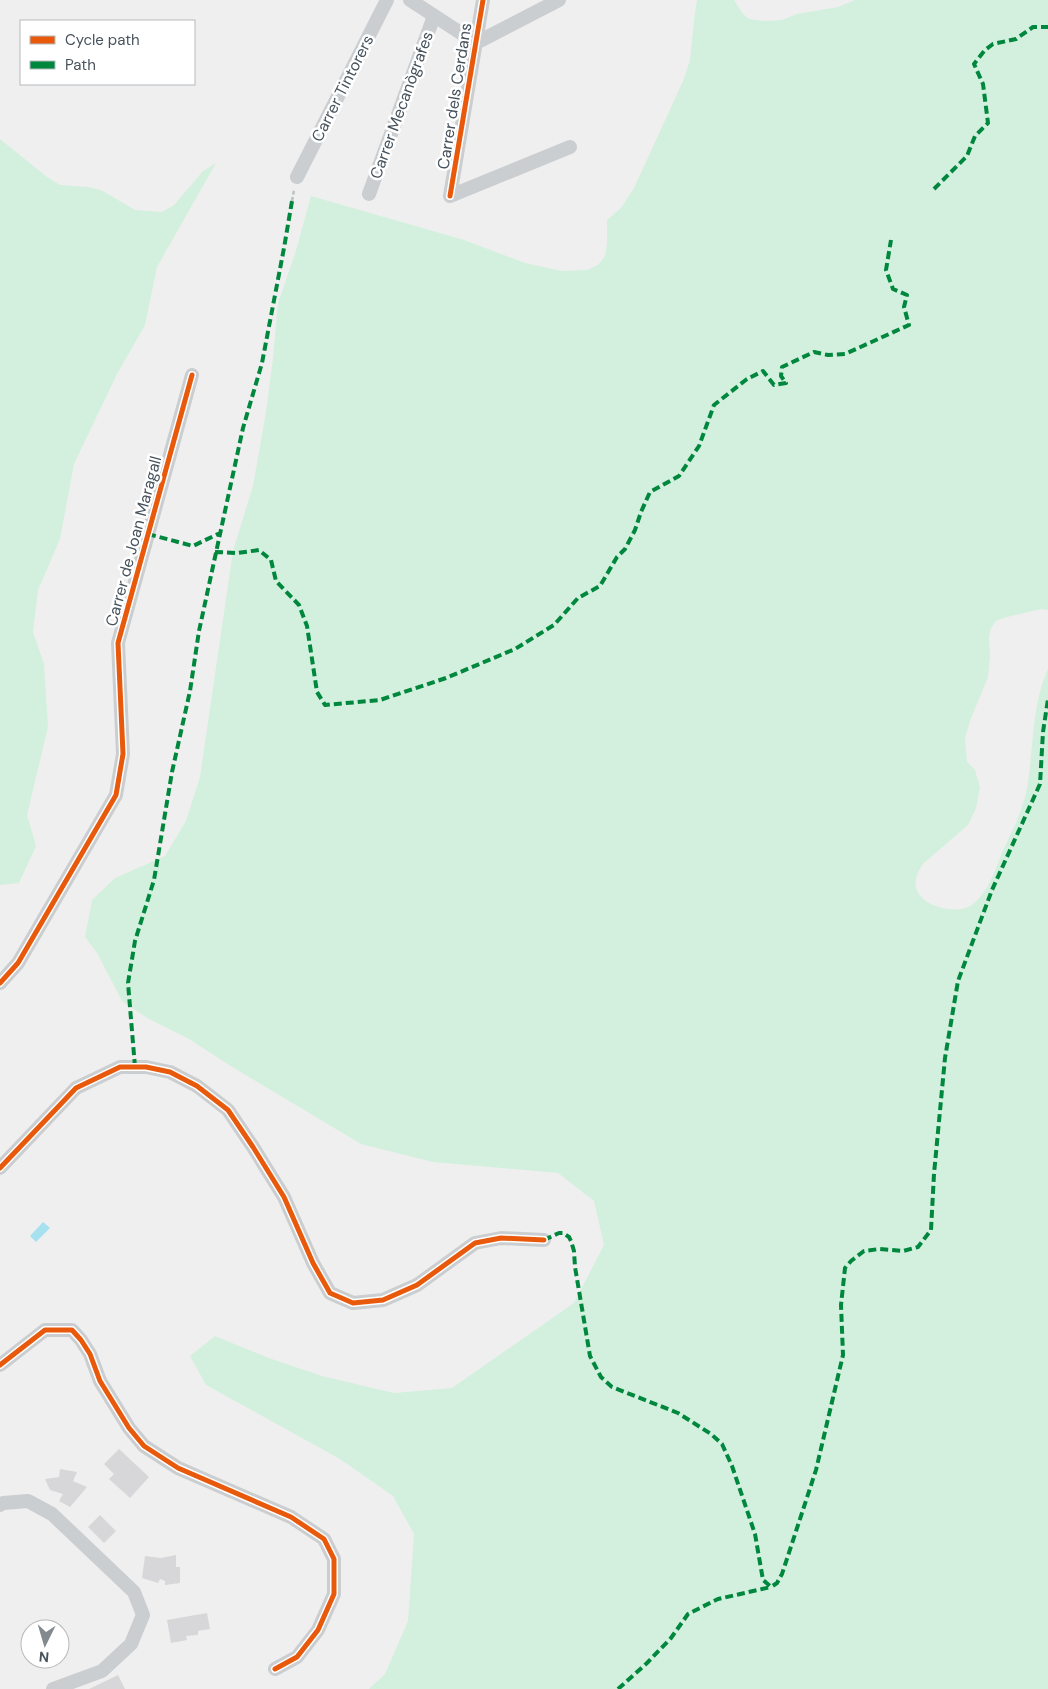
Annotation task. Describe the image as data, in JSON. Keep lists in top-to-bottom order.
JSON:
{
  "streets": {
    "street": [
      "Carrer Tintorers",
      "Carrer dels Cerdans",
      "Carrer Mecanògrafes",
      "Carrer de Joan Maragall"
    ]
  },
  "legend": ["Cycle path", "Path"],
  "north": "bottom"
}
